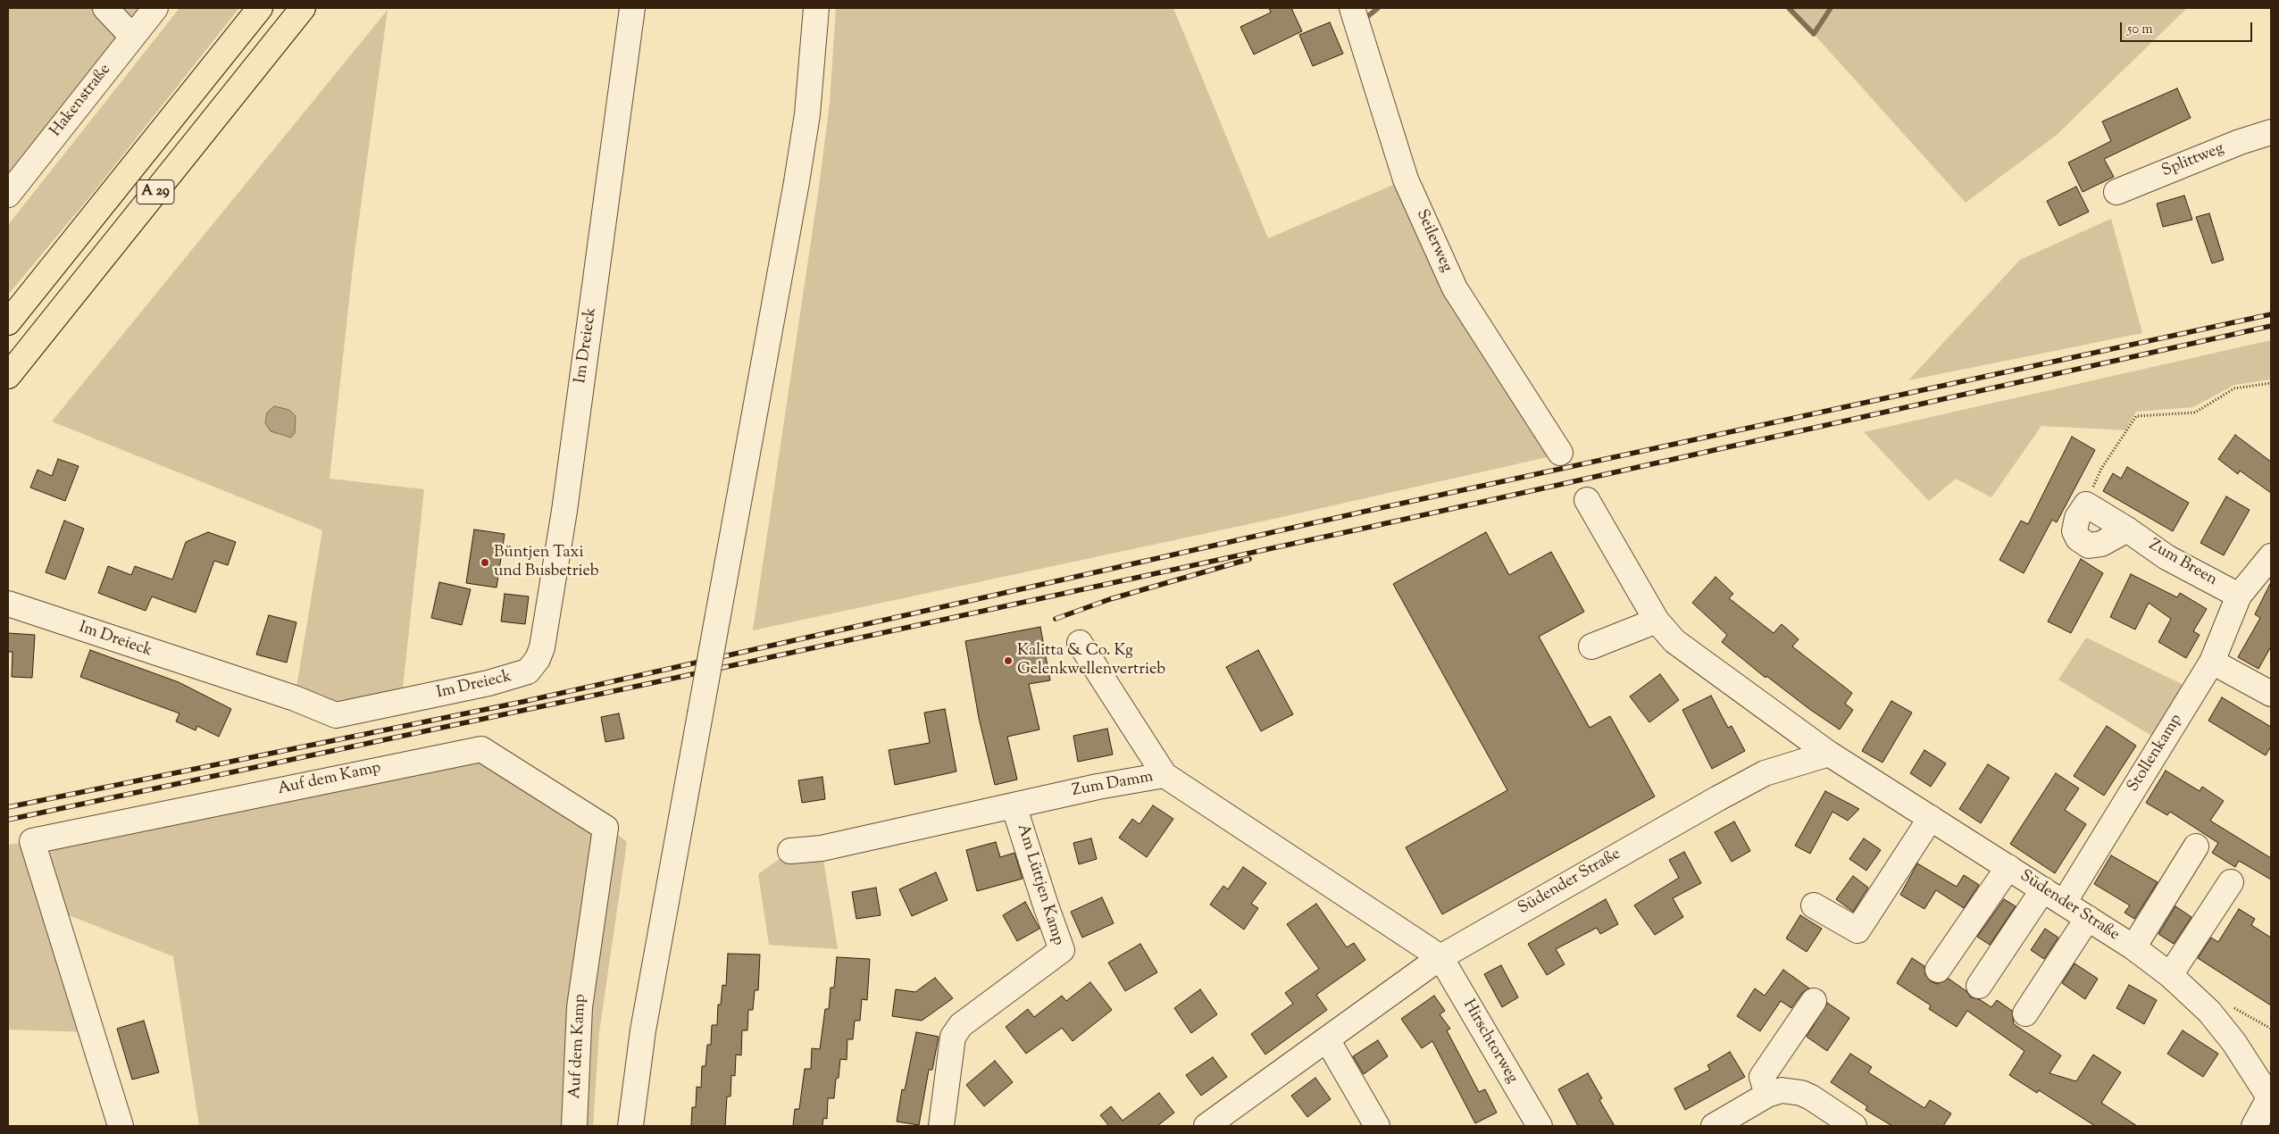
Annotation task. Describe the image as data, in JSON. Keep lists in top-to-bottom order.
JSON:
{
  "streets": {
    "highway": ["A 29"],
    "street": [
      "Hakenstraße",
      "Splittweg",
      "Seilerweg",
      "Im Dreieck",
      "Zum Breen",
      "Stollenkamp",
      "Auf dem Kamp",
      "Zum Damm",
      "Südender Straße",
      "Am Lüttjen Kamp",
      "Hirschtorweg"
    ]
  },
  "crossings": [
    ["Stollenkamp", "Südender Straße"],
    ["Zum Damm", "Südender Straße"],
    ["Zum Damm", "Am Lüttjen Kamp"],
    ["Zum Damm", "Hirschtorweg"],
    ["Südender Straße", "Hirschtorweg"]
  ],
  "places": ["Büntjen Taxi und Busbetrieb", "Kalitta & Co. Kg Gelenkwellenvertrieb"],
  "scale_bar": "50 m"
}
